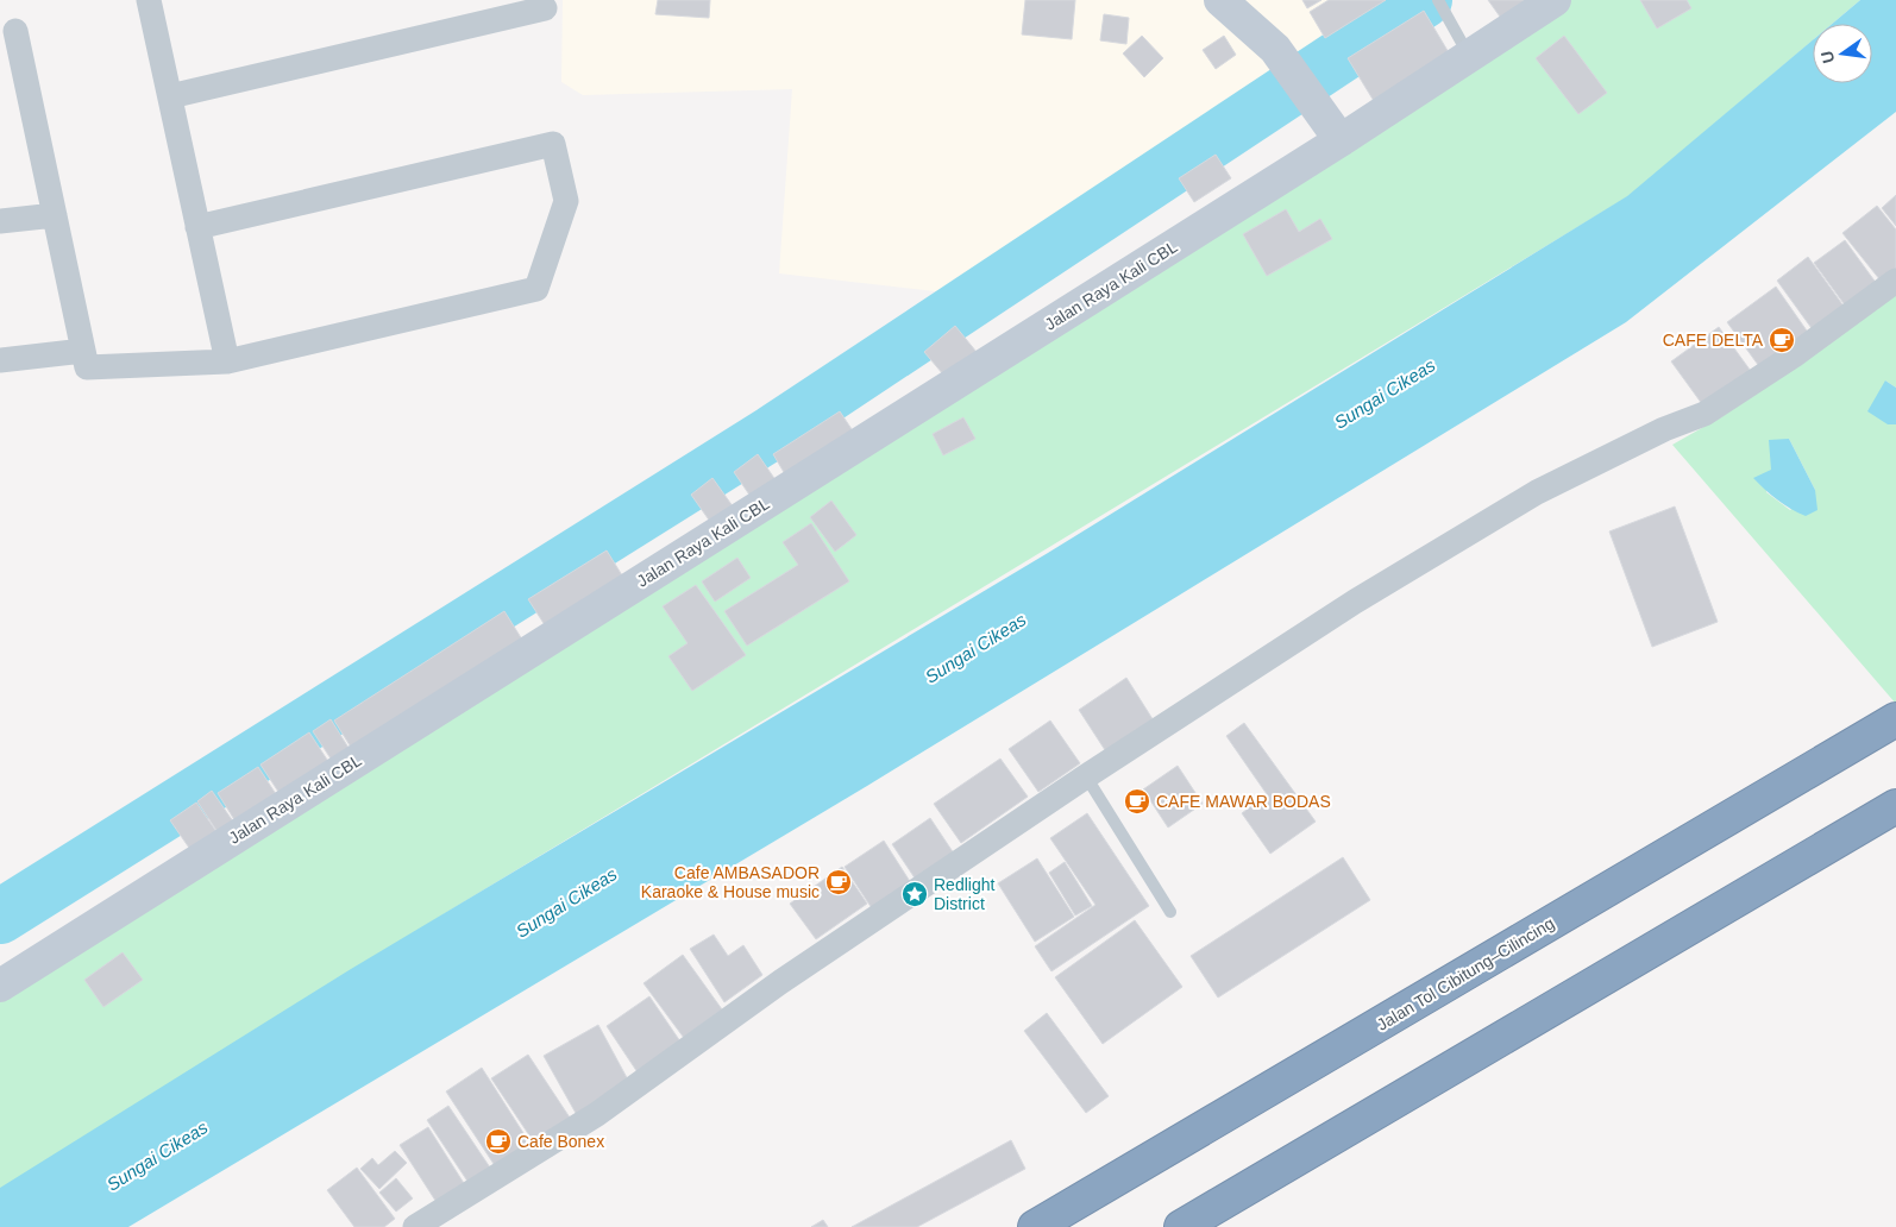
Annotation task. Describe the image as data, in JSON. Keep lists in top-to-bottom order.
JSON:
{
  "streets": {
    "highway": ["Jalan Tol Cibitung–Cilincing"],
    "main road": ["Jalan Raya Kali CBL"]
  },
  "water": ["Sungai Cikeas"],
  "places": {
    "cafe": [
      "CAFE DELTA",
      "CAFE MAWAR BODAS",
      "Cafe AMBASADOR Karaoke & House music",
      "Cafe Bonex"
    ],
    "place": ["Redlight District"]
  },
  "north": "left"
}
